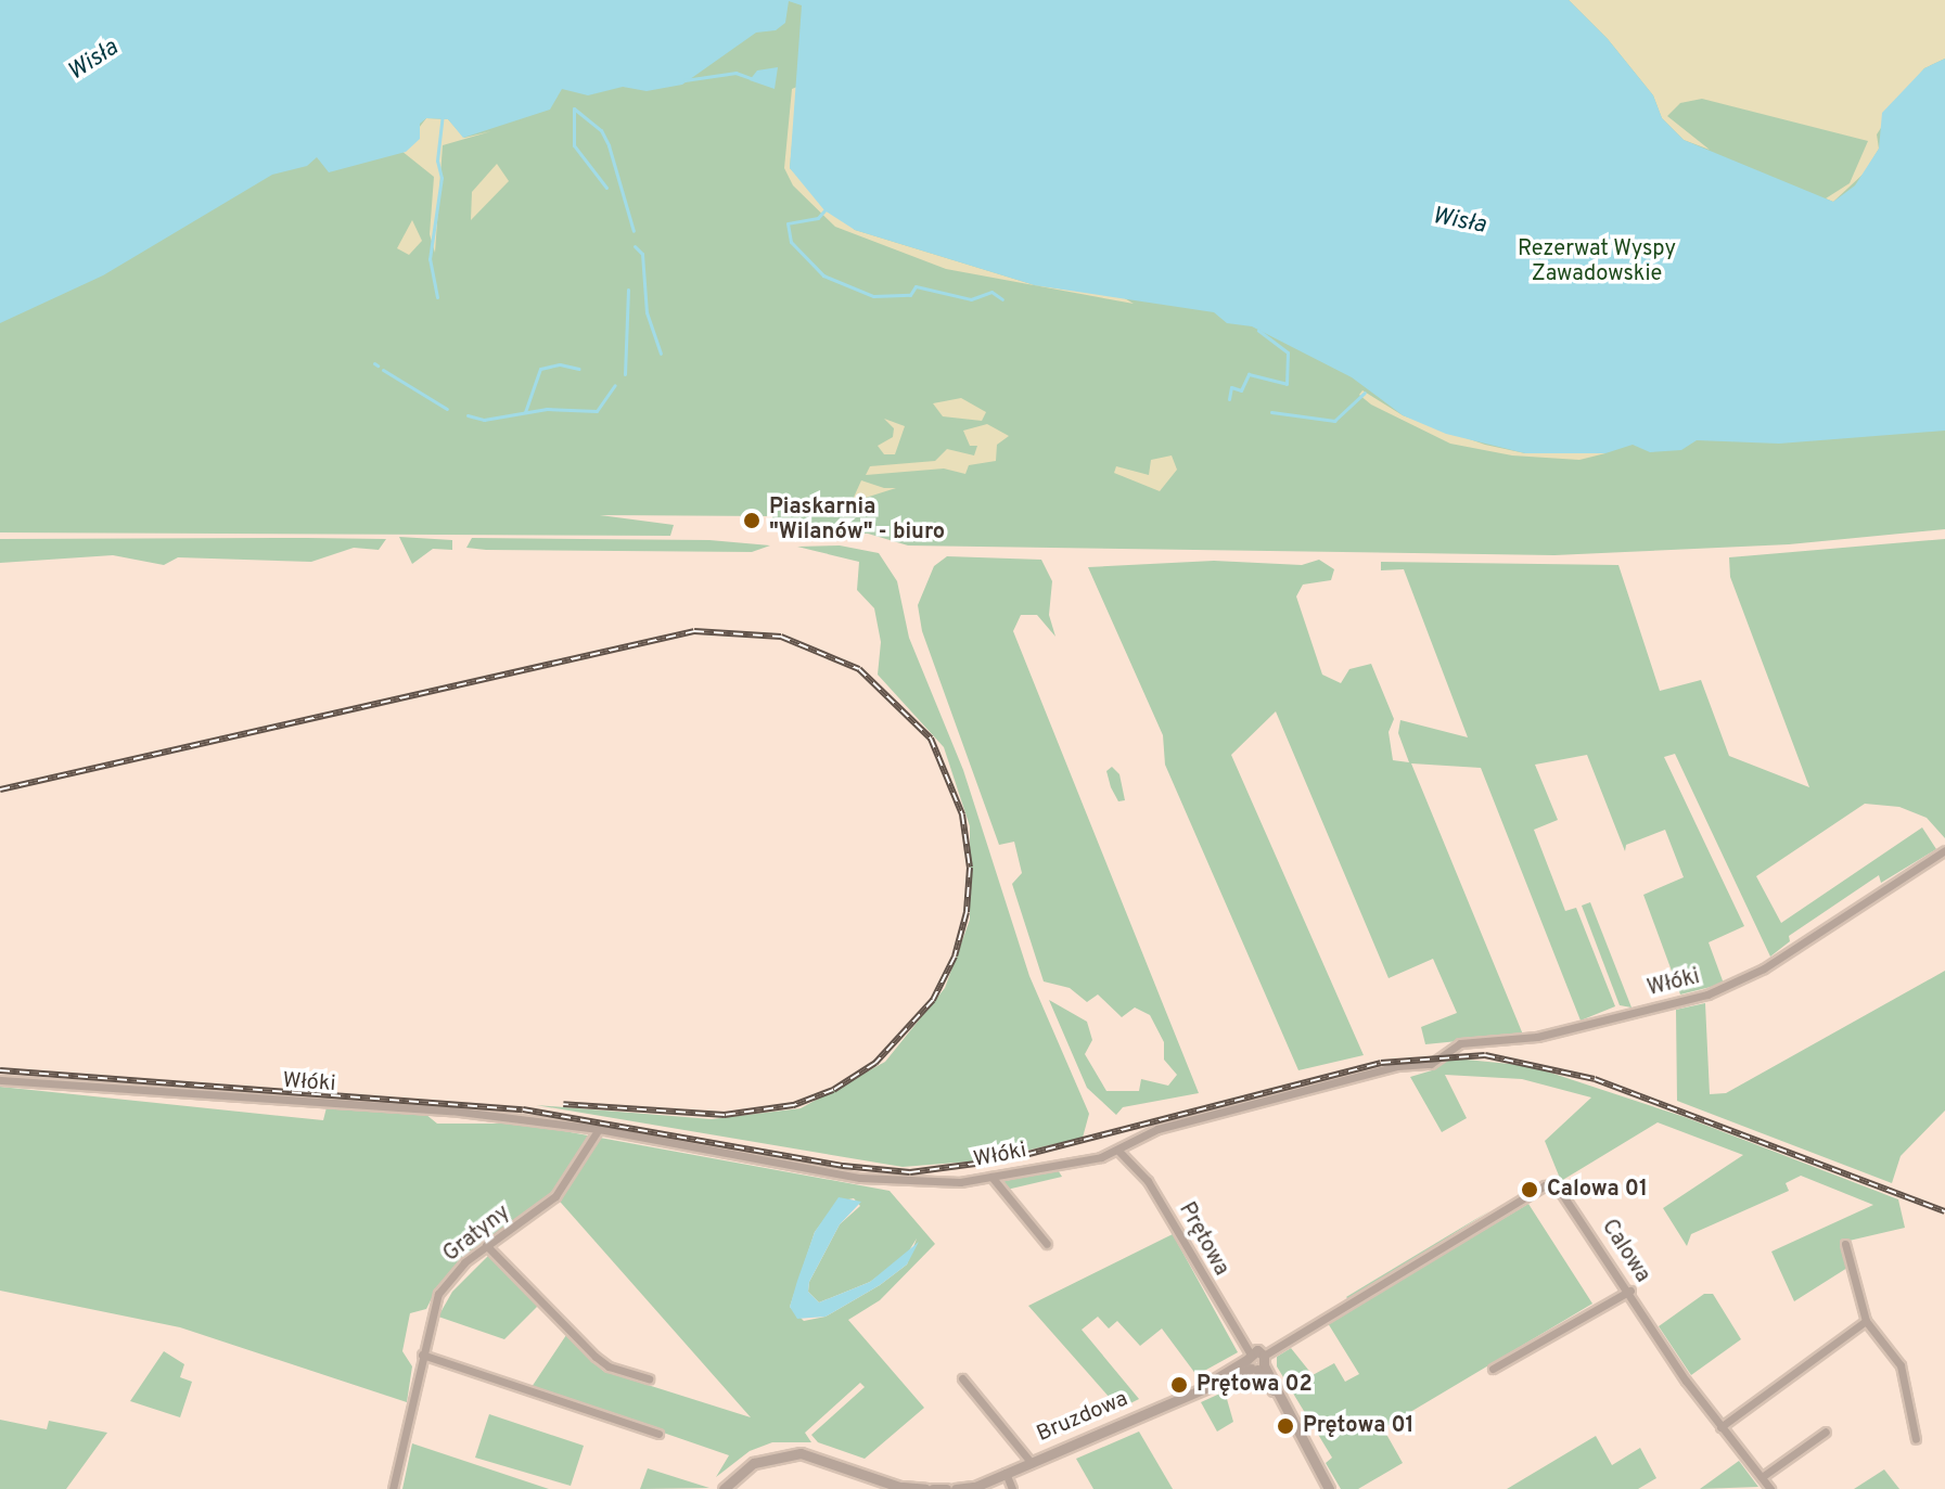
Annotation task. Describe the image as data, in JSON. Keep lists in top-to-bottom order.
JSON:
{
  "streets": {
    "street": [
      "Włóki",
      "Gratyny",
      "Prętowa",
      "Calowa",
      "Bruzdowa"
    ]
  },
  "crossings": [
    ["Włóki", "Gratyny"],
    ["Włóki", "Prętowa"],
    ["Prętowa", "Calowa"],
    ["Prętowa", "Bruzdowa"],
    ["Calowa", "Bruzdowa"]
  ],
  "water": ["Wisła"],
  "parks": ["Rezerwat Wyspy Zawadowskie"],
  "places": [
    "Piaskarnia \"Wilanów\" - biuro",
    "Calowa 01",
    "Prętowa 02",
    "Prętowa 01"
  ]
}
